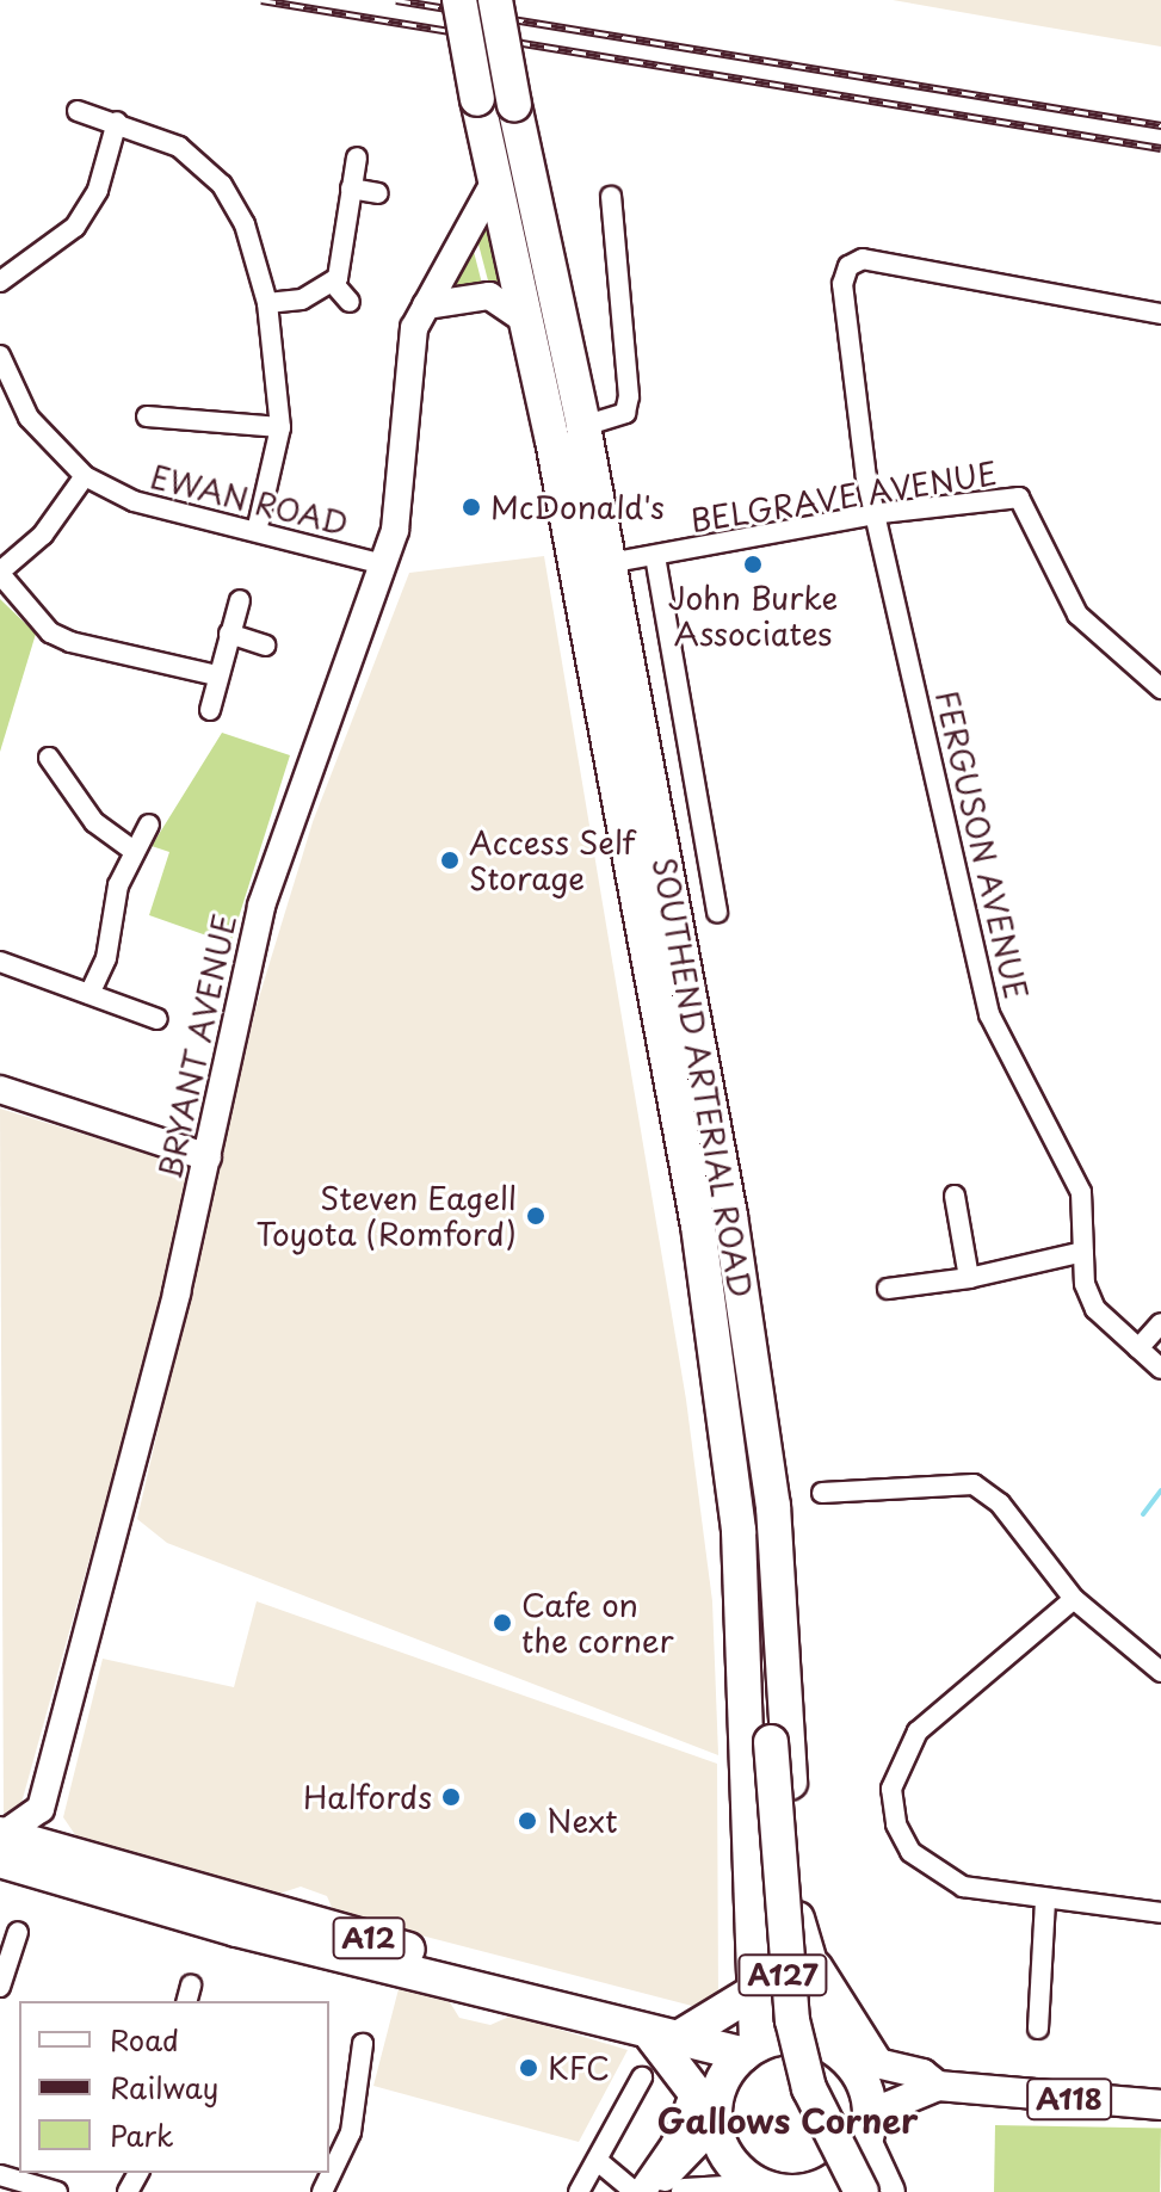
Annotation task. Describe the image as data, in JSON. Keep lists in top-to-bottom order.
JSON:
{
  "streets": {
    "highway": ["SOUTHEND ARTERIAL ROAD", "A12", "A127"],
    "main road": ["A118"],
    "street": [
      "BELGRAVE AVENUE",
      "EWAN ROAD",
      "FERGUSON AVENUE",
      "BRYANT AVENUE"
    ]
  },
  "crossings": [
    ["BELGRAVE AVENUE", "FERGUSON AVENUE"],
    ["BELGRAVE AVENUE", "SOUTHEND ARTERIAL ROAD"],
    ["EWAN ROAD", "BRYANT AVENUE"],
    ["BRYANT AVENUE", "SOUTHEND ARTERIAL ROAD"],
    ["SOUTHEND ARTERIAL ROAD", "A12"],
    ["SOUTHEND ARTERIAL ROAD", "A127"],
    ["SOUTHEND ARTERIAL ROAD", "A118"],
    ["A12", "A118"]
  ],
  "districts": ["Gallows Corner"],
  "places": [
    "McDonald's",
    "John Burke Associates",
    "Access Self Storage",
    "Steven Eagell Toyota (Romford)",
    "Cafe on the corner",
    "Halfords",
    "Next",
    "KFC"
  ],
  "legend": ["Road", "Railway", "Park"]
}
